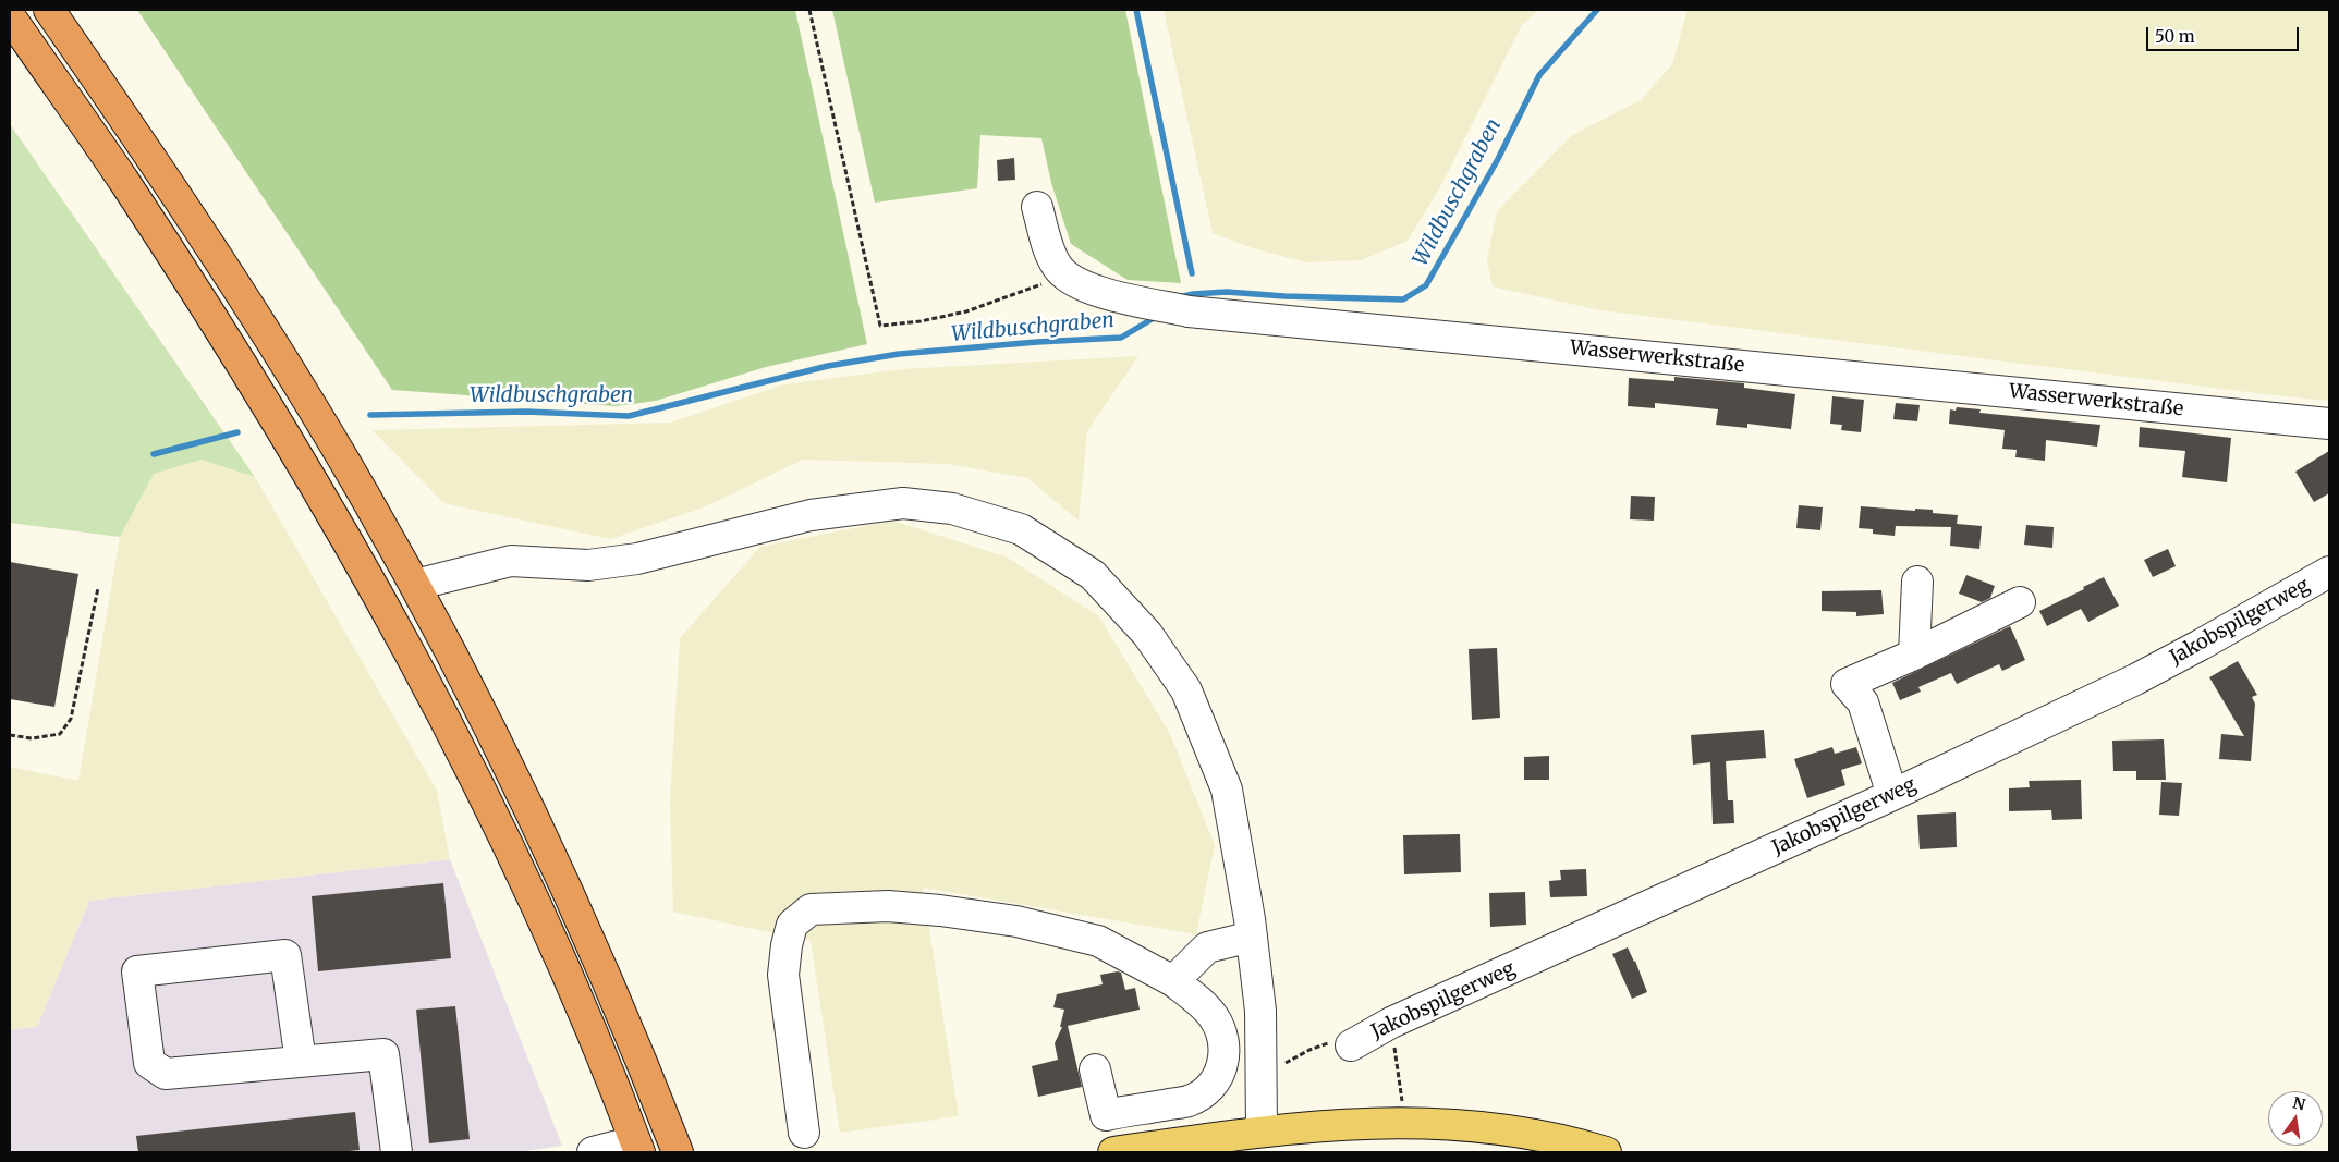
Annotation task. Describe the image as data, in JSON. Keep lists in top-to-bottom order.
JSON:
{
  "streets": {
    "street": ["Wasserwerkstraße", "Jakobspilgerweg"]
  },
  "water": ["Wildbuschgraben"],
  "scale_bar": "50 m",
  "north": "top"
}
